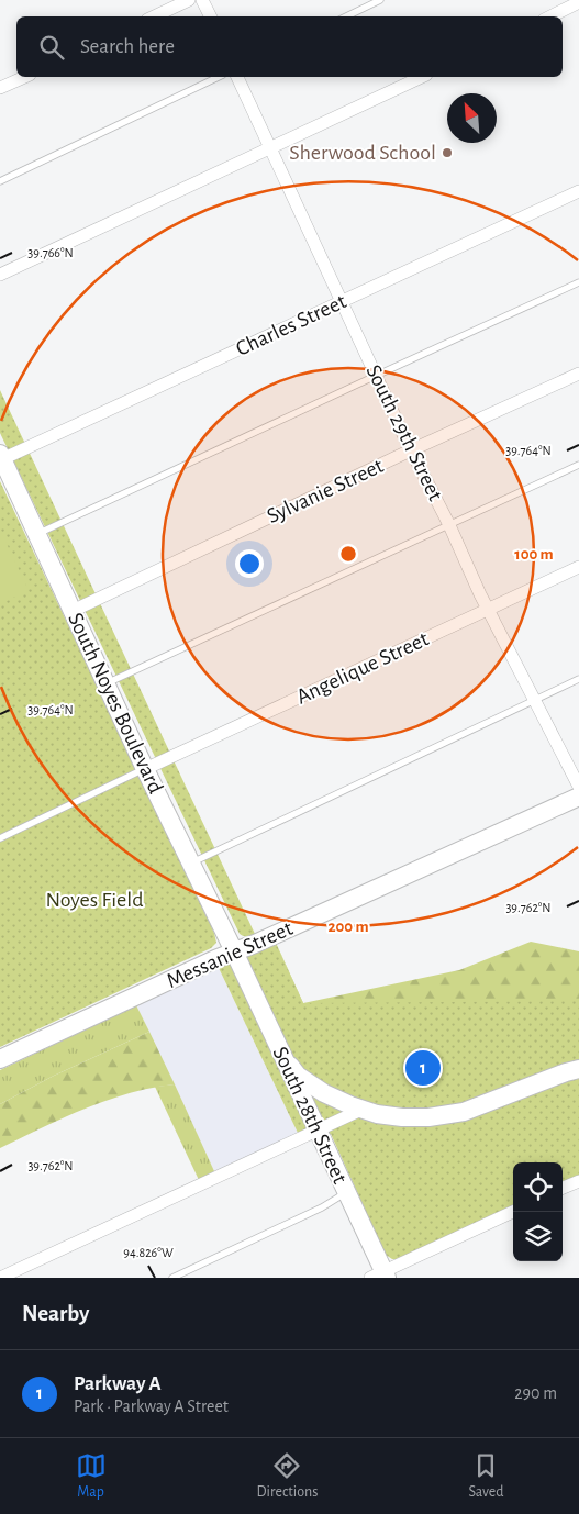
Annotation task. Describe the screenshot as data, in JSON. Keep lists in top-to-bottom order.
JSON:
{
  "streets": {
    "street": [
      "Charles Street",
      "South 29th Street",
      "Sylvanie Street",
      "Angelique Street",
      "South Noyes Boulevard",
      "Messanie Street",
      "South 28th Street"
    ]
  },
  "crossings": [
    ["Charles Street", "South 29th Street"],
    ["Charles Street", "South Noyes Boulevard"],
    ["South 29th Street", "Sylvanie Street"],
    ["South 29th Street", "Angelique Street"],
    ["Sylvanie Street", "South Noyes Boulevard"],
    ["Angelique Street", "South Noyes Boulevard"],
    ["South Noyes Boulevard", "Messanie Street"],
    ["South Noyes Boulevard", "South 28th Street"],
    ["Messanie Street", "South 28th Street"]
  ],
  "parks": ["Noyes Field"],
  "places": ["Sherwood School"],
  "north": "top left",
  "page": {
    "search": "Search here",
    "pins": "1",
    "heading": "Nearby",
    "list": [
      {
        "mark": "1",
        "name": "Parkway A",
        "note": "Park · Parkway A Street",
        "value": "290 m"
      }
    ],
    "nav": ["Map", "Directions", "Saved"]
  },
  "coordinates": [
    "39.766°N",
    "39.764°N",
    "39.762°N",
    "94.826°W"
  ],
  "rings": ["100 m", "200 m"]
}
